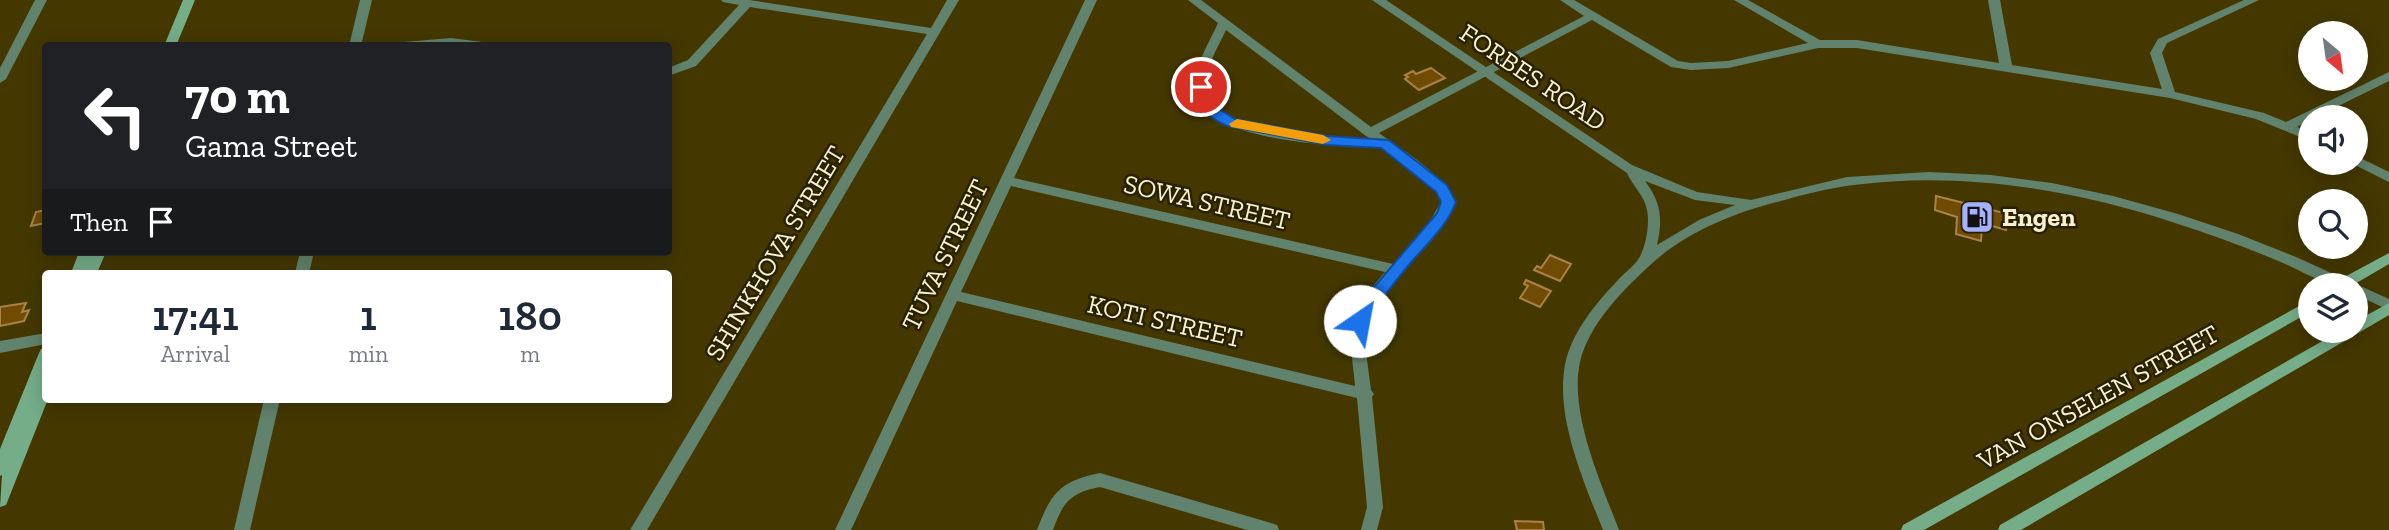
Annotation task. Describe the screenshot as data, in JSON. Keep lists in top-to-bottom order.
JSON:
{
  "streets": {
    "main road": ["VAN ONSELEN STREET"],
    "street": [
      "FORBES ROAD",
      "SOWA STREET",
      "SHINKHOVA STREET",
      "TUVA STREET",
      "KOTI STREET"
    ]
  },
  "crossings": [
    ["SOWA STREET", "TUVA STREET"],
    ["TUVA STREET", "KOTI STREET"]
  ],
  "places": {
    "fuel station": ["Engen"]
  },
  "north": "bottom right",
  "page": {
    "turn": ["70 m", "Gama Street"],
    "then": "Then",
    "eta": [
      "17:41",
      "Arrival",
      "1",
      "min",
      "180",
      "m"
    ]
  }
}
